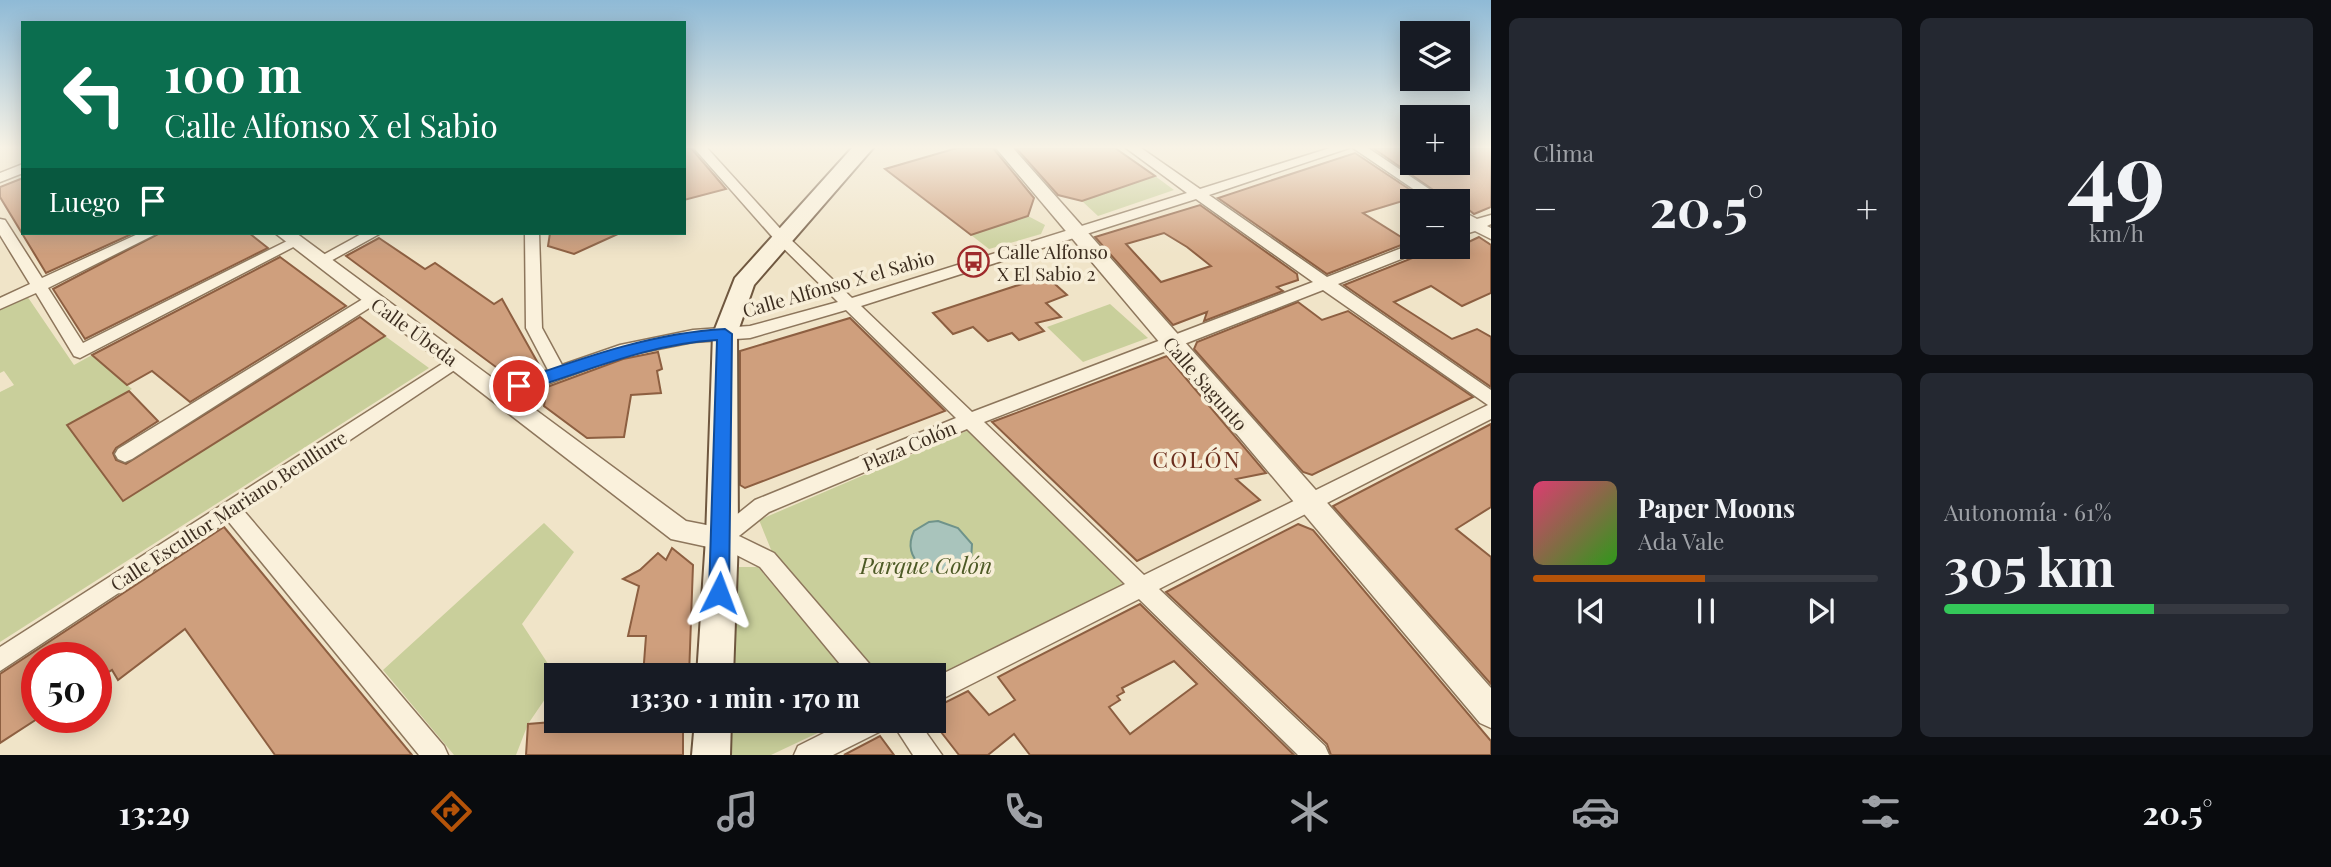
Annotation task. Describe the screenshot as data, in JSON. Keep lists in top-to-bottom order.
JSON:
{
  "streets": {
    "street": [
      "Calle Alfonso X el Sabio",
      "Calle Úbeda",
      "Calle Sagunto",
      "Plaza Colón",
      "Calle Escultor Mariano Benlliure"
    ]
  },
  "crossings": [
    ["Calle Alfonso X el Sabio", "Calle Úbeda"],
    ["Calle Alfonso X el Sabio", "Calle Sagunto"],
    ["Calle Úbeda", "Plaza Colón"],
    ["Calle Úbeda", "Calle Escultor Mariano Benlliure"]
  ],
  "districts": ["COLÓN"],
  "parks": ["Parque Colón"],
  "places": {
    "bus stop": ["Calle Alfonso X El Sabio 2"]
  },
  "page": {
    "tile": [
      "Clima",
      ["49", "km/h"],
      ["Autonomía · 61%", "305 km"]
    ],
    "map_buttons": ["+", "−"],
    "turn": ["100 m", "Calle Alfonso X el Sabio"],
    "then": "Luego",
    "heat": ["−", "20.5°", "+"],
    "song": ["Paper Moons", "Ada Vale"],
    "limit": "50",
    "trip": "13:30 · 1 min · 170 m",
    "tabs": ["13:29", "20.5°"]
  }
}
